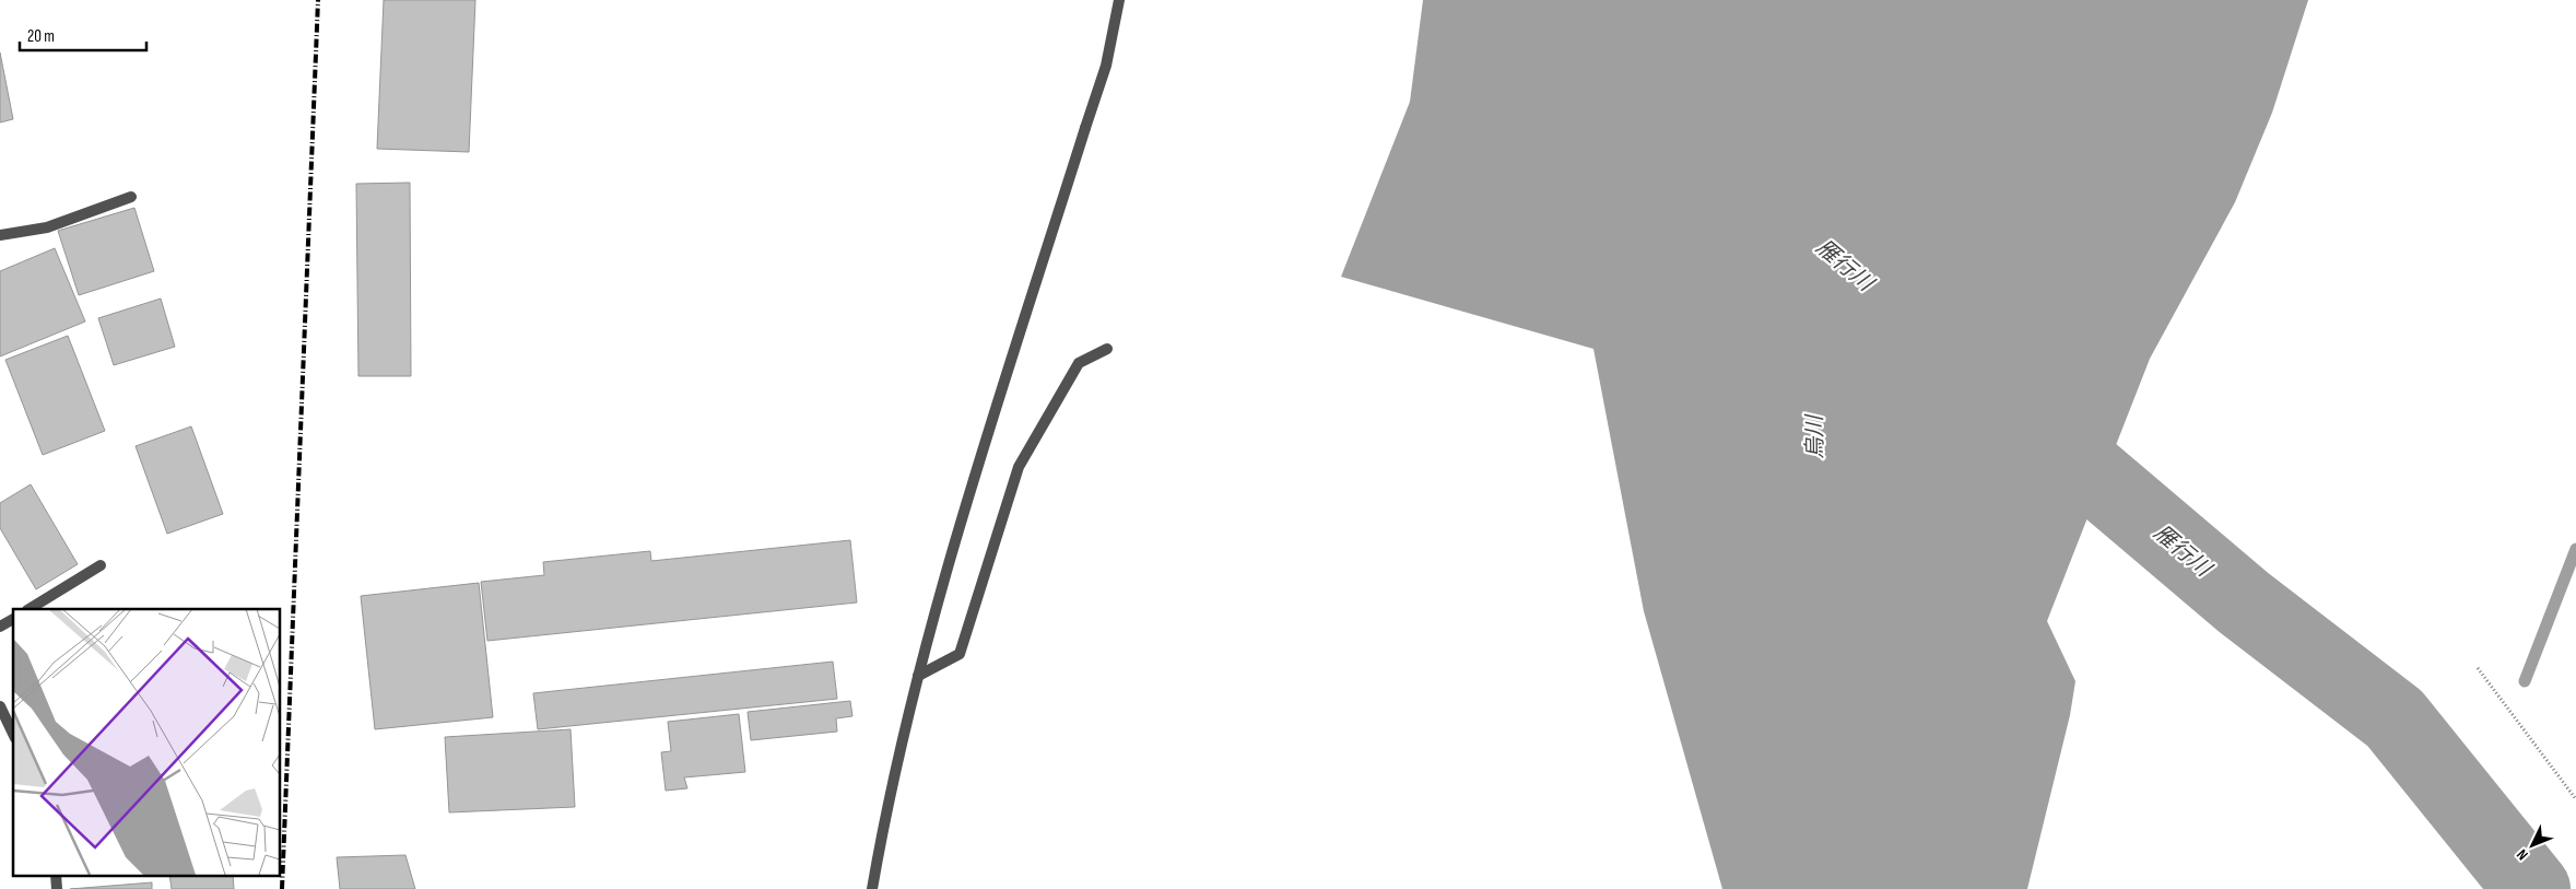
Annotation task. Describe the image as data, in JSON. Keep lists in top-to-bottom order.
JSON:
{
  "water": ["雁行川", "烏川"],
  "scale_bar": "20 m",
  "north": "bottom left"
}
